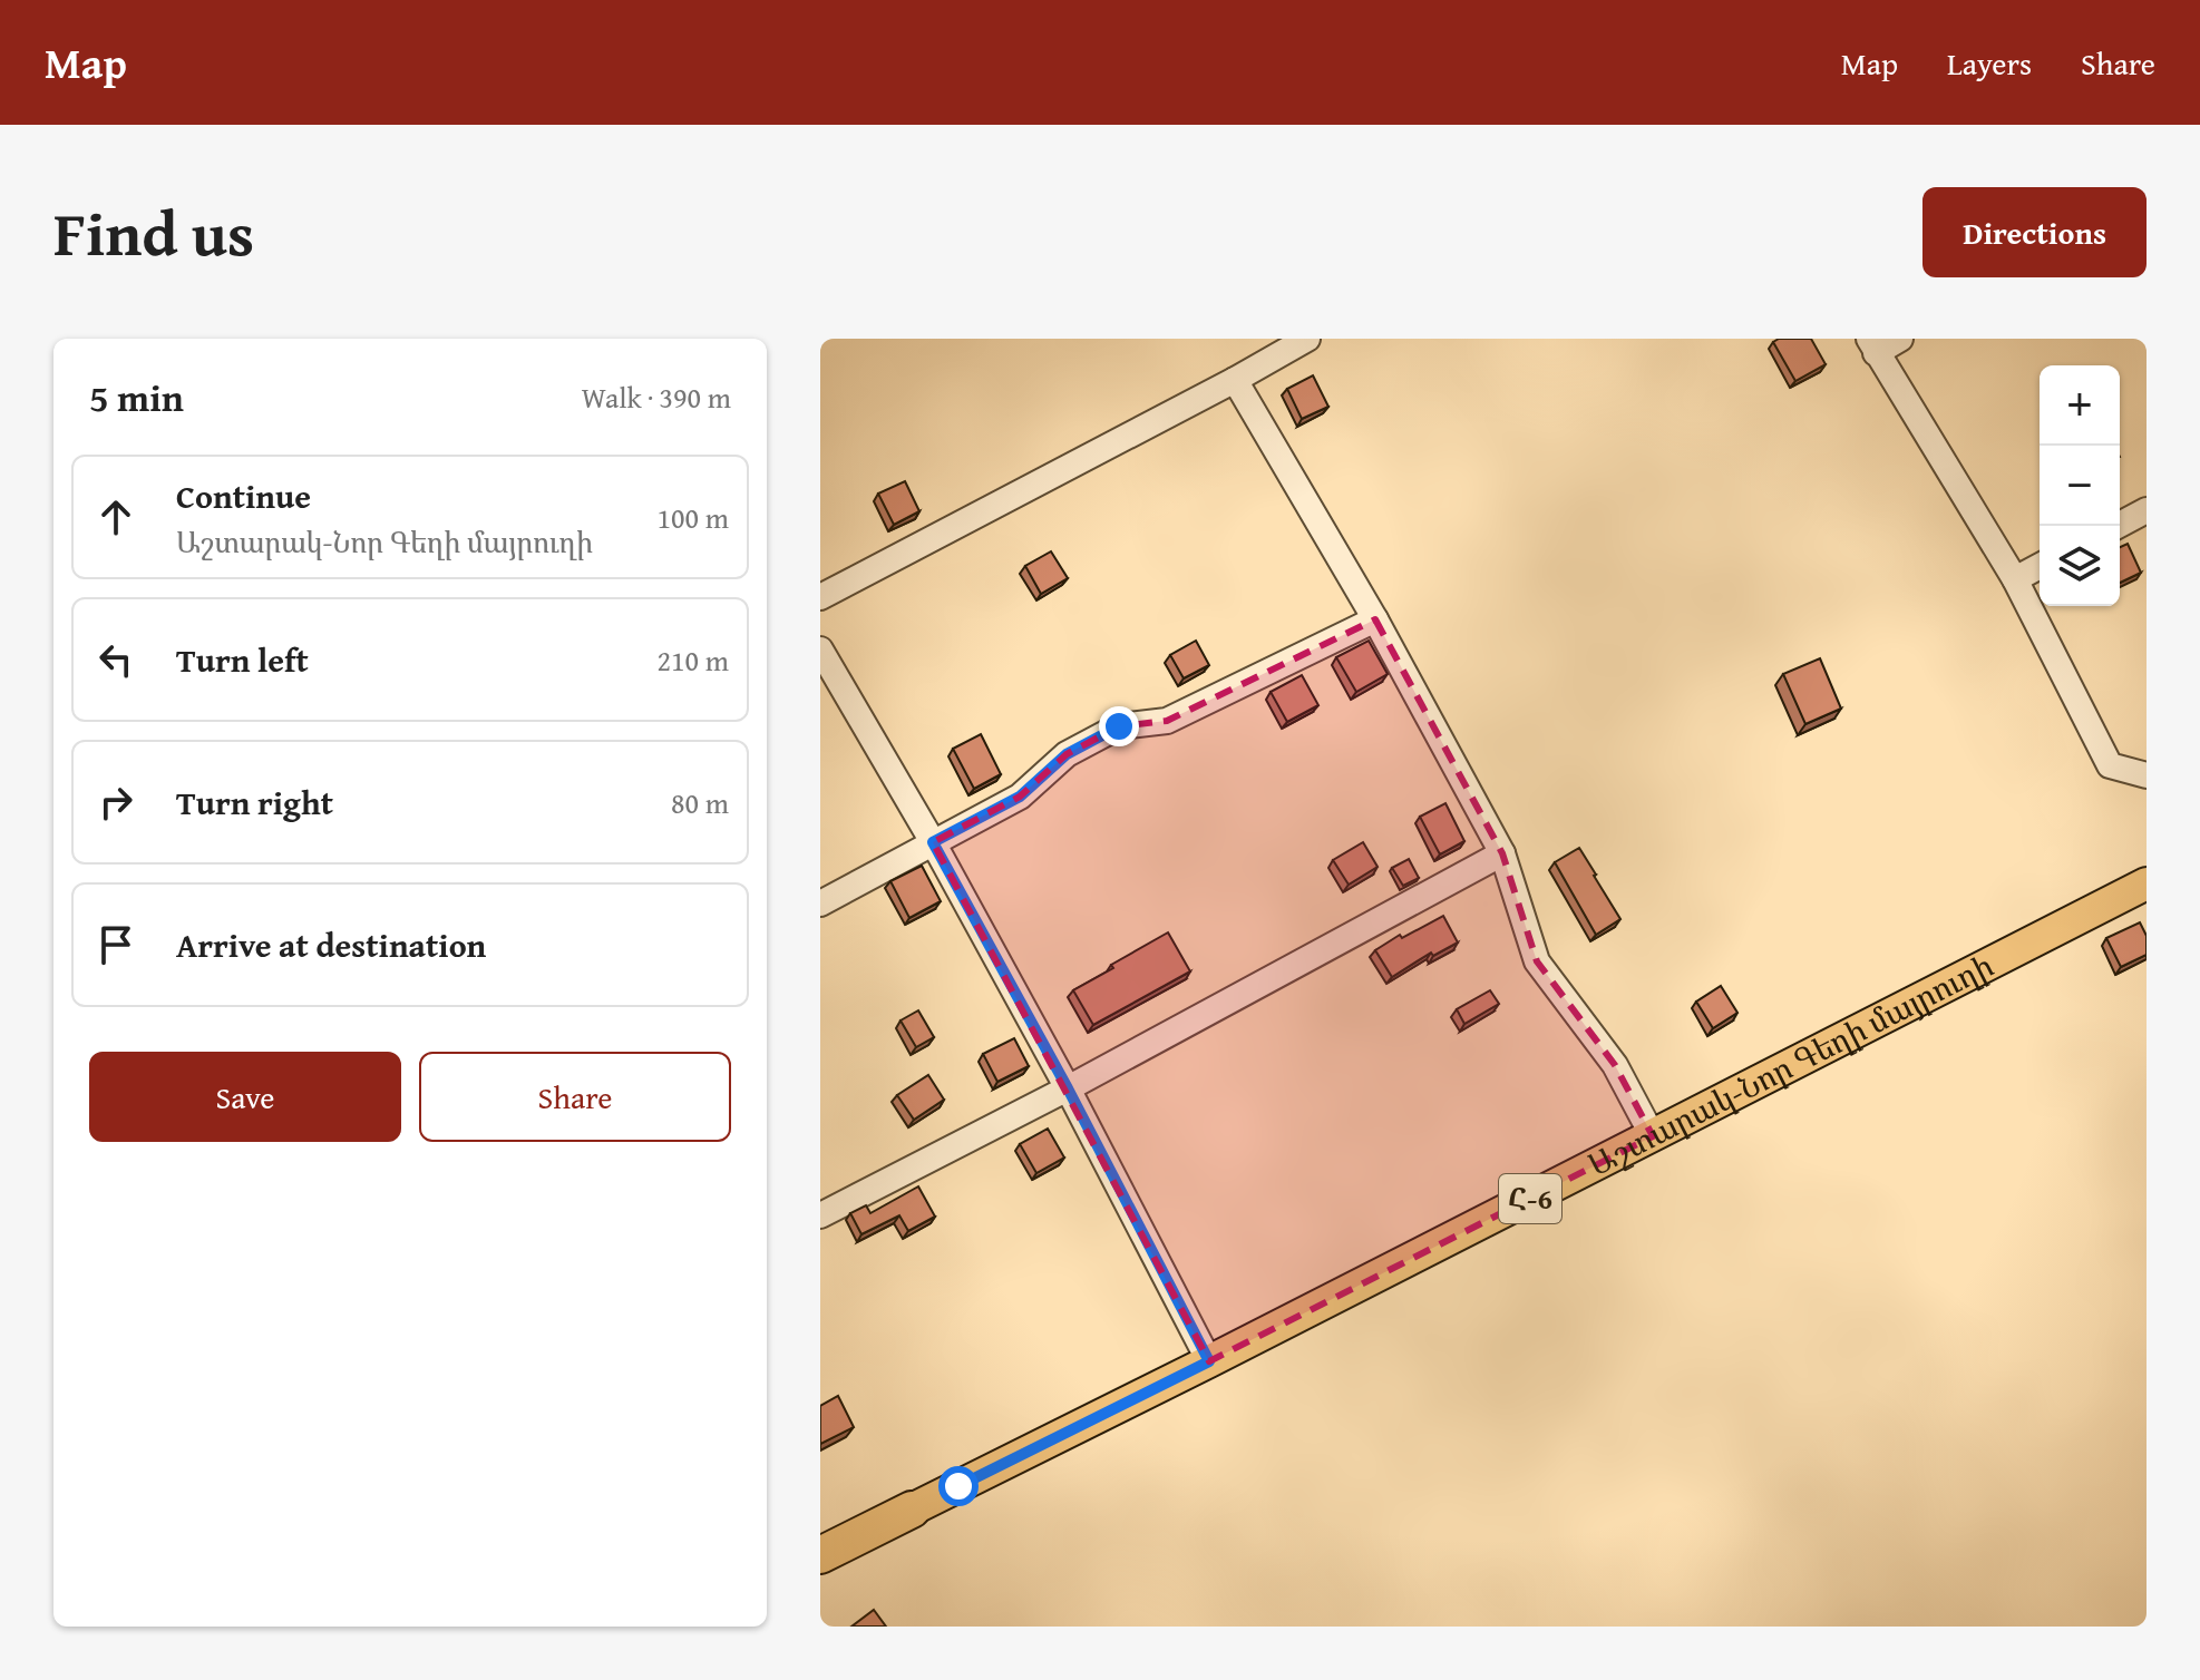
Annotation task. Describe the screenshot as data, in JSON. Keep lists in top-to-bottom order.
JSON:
{
  "streets": {
    "highway": ["Հ-6"],
    "main road": ["Աշտարակ-Նոր Գեղի մայրուղի"]
  },
  "crossings": [
    ["Աշտարակ-Նոր Գեղի մայրուղի", "Հ-6"]
  ],
  "page": {
    "header": "Map",
    "nav": ["Map", "Layers", "Share"],
    "title": "Find us",
    "buttons": [
      "Directions",
      ["Save", "Share"]
    ],
    "heading": ["5 min", "Walk · 390 m"],
    "map_buttons": ["+", "−"],
    "list": [
      ["Continue", "Աշտարակ-Նոր Գեղի մայրուղի", "100 m"],
      ["Turn left", "210 m"],
      ["Turn right", "80 m"],
      "Arrive at destination"
    ]
  }
}
